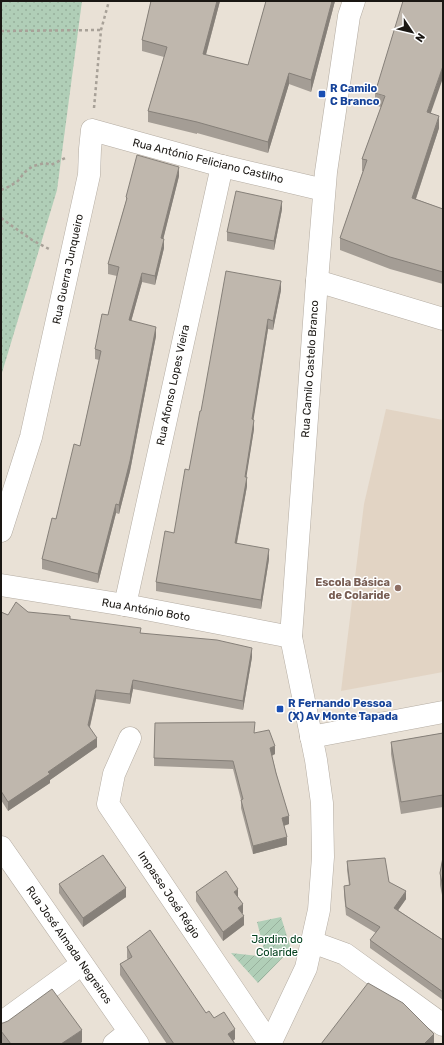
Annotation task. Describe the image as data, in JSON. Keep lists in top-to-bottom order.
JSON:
{
  "streets": {
    "street": [
      "Rua António Feliciano Castilho",
      "Rua Guerra Junqueiro",
      "Rua Camilo Castelo Branco",
      "Rua Afonso Lopes Vieira",
      "Rua António Boto",
      "Impasse José Régio",
      "Rua José Almada Negreiros"
    ]
  },
  "crossings": [
    ["Rua António Feliciano Castilho", "Rua Guerra Junqueiro"],
    ["Rua António Feliciano Castilho", "Rua Camilo Castelo Branco"],
    ["Rua António Feliciano Castilho", "Rua Afonso Lopes Vieira"],
    ["Rua Camilo Castelo Branco", "Rua António Boto"],
    ["Rua Camilo Castelo Branco", "Impasse José Régio"],
    ["Rua Afonso Lopes Vieira", "Rua António Boto"]
  ],
  "parks": ["Jardim do Colaride"],
  "places": {
    "transit": ["R Camilo C Branco", "R Fernando Pessoa (X) Av Monte Tapada"],
    "other": ["Escola Básica de Colaride"]
  },
  "north": "bottom right"
}
